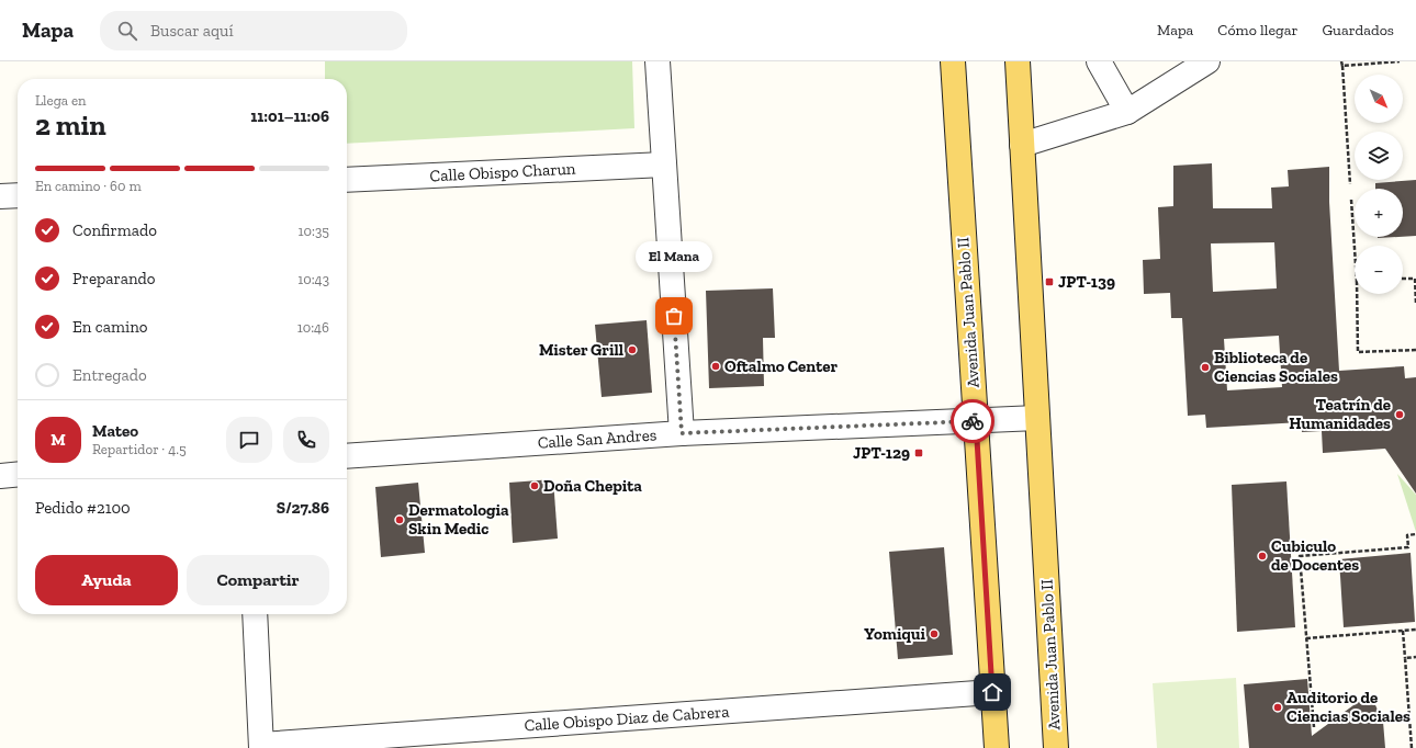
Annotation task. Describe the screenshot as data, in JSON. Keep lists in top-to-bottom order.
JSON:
{
  "streets": {
    "main road": ["Avenida Juan Pablo II"],
    "street": ["Calle Obispo Charun", "Calle San Andres", "Calle Obispo Diaz de Cabrera"]
  },
  "crossings": [
    ["Avenida Juan Pablo II", "Calle San Andres"],
    ["Avenida Juan Pablo II", "Calle Obispo Diaz de Cabrera"]
  ],
  "places": {
    "transit": ["JPT-139", "JPT-129"],
    "other": [
      "El Mana",
      "Mister Grill",
      "Oftalmo Center",
      "Biblioteca de Ciencias Sociales",
      "Teatrín de Humanidades",
      "Doña Chepita",
      "Dermatologia Skin Medic",
      "Cubiculo de Docentes",
      "Yomiqui",
      "Auditorio de Ciencias Sociales"
    ]
  },
  "north": "bottom right",
  "page": {
    "header": "Mapa",
    "search": "Buscar aquí",
    "nav": ["Mapa", "Cómo llegar", "Guardados"],
    "map_buttons": ["+", "−"],
    "heading": ["2 min", "Llega en", "11:01–11:06"],
    "panel": [
      "Mateo",
      "Repartidor · 4.5",
      "Pedido #2100",
      "S/27.86"
    ],
    "bar": "En camino · 60 m",
    "list": [
      ["Confirmado", "10:35"],
      ["Preparando", "10:43"],
      ["En camino", "10:46"],
      "Entregado"
    ],
    "bubble": "El Mana",
    "round": "M",
    "buttons": ["Ayuda", "Compartir"]
  }
}
